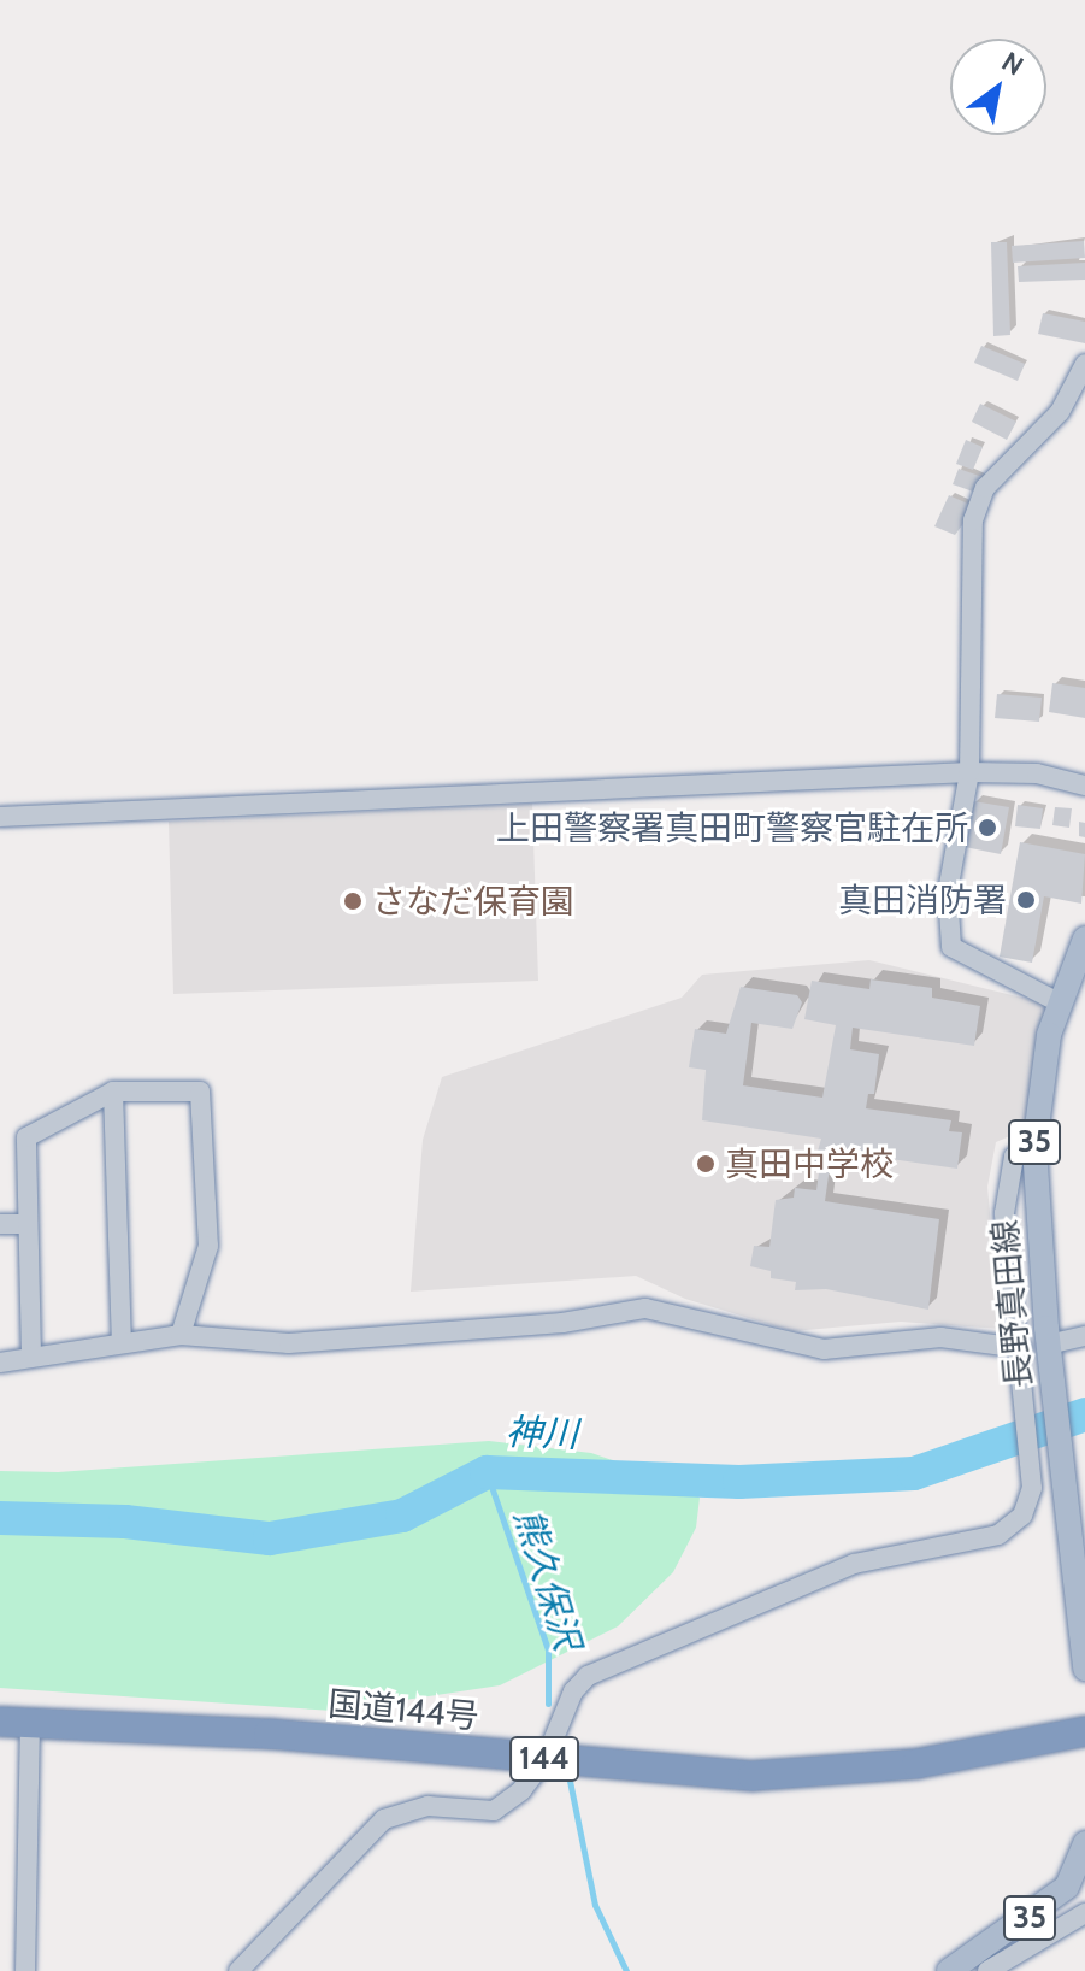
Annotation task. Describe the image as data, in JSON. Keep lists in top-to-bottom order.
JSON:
{
  "streets": {
    "highway": ["国道144号", "144"],
    "main road": ["35", "長野真田線"]
  },
  "water": ["神川", "熊久保沢"],
  "places": [
    "上田警察署真田町警察官駐在所",
    "真田消防署",
    "さなだ保育園",
    "真田中学校"
  ],
  "north": "top right"
}
